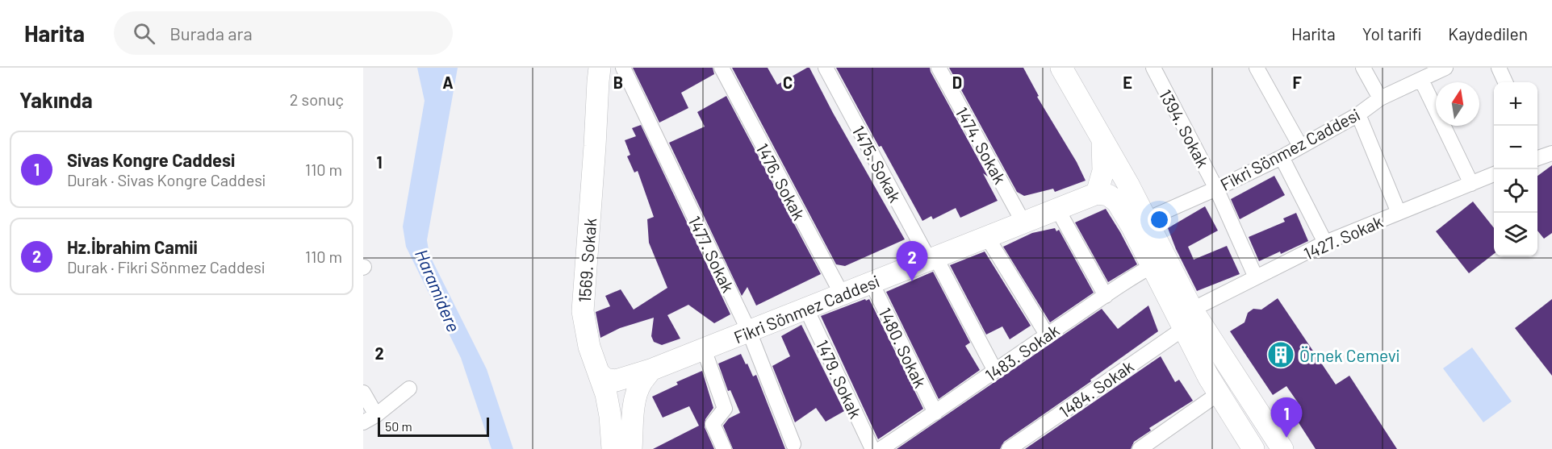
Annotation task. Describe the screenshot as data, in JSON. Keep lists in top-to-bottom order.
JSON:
{
  "streets": {
    "main road": ["Fikri Sönmez Caddesi", "1569. Sokak"],
    "street": [
      "1394. Sokak",
      "1474. Sokak",
      "1475. Sokak",
      "1476. Sokak",
      "1427. Sokak",
      "1477. Sokak",
      "1480. Sokak",
      "1483. Sokak",
      "1479. Sokak",
      "1484. Sokak"
    ]
  },
  "crossings": [
    ["1394. Sokak", "Fikri Sönmez Caddesi"],
    ["1394. Sokak", "1427. Sokak"],
    ["1474. Sokak", "Fikri Sönmez Caddesi"],
    ["Fikri Sönmez Caddesi", "1475. Sokak"],
    ["Fikri Sönmez Caddesi", "1476. Sokak"],
    ["Fikri Sönmez Caddesi", "1477. Sokak"],
    ["Fikri Sönmez Caddesi", "1569. Sokak"],
    ["Fikri Sönmez Caddesi", "1480. Sokak"],
    ["Fikri Sönmez Caddesi", "1479. Sokak"],
    ["1475. Sokak", "1483. Sokak"],
    ["1427. Sokak", "1484. Sokak"],
    ["1480. Sokak", "1483. Sokak"]
  ],
  "water": ["Haramidere"],
  "places": {
    "building": ["Örnek Cemevi"]
  },
  "scale_bar": "50 m",
  "north": "top",
  "page": {
    "header": "Harita",
    "search": "Burada ara",
    "nav": ["Harita", "Yol tarifi", "Kaydedilen"],
    "heading": ["Yakında", "2 sonuç"],
    "map_buttons": ["+", "−"],
    "list": [
      {
        "mark": "1",
        "name": "Sivas Kongre Caddesi",
        "note": "Durak · Sivas Kongre Caddesi",
        "value": "110 m"
      },
      {
        "mark": "2",
        "name": "Hz.İbrahim Camii",
        "note": "Durak · Fikri Sönmez Caddesi",
        "value": "110 m"
      }
    ],
    "pins": ["2", "1"],
    "scale": "50 m"
  },
  "grid": {
    "columns": [
      "A",
      "B",
      "C",
      "D",
      "E",
      "F"
    ],
    "rows": ["1", "2"]
  }
}
